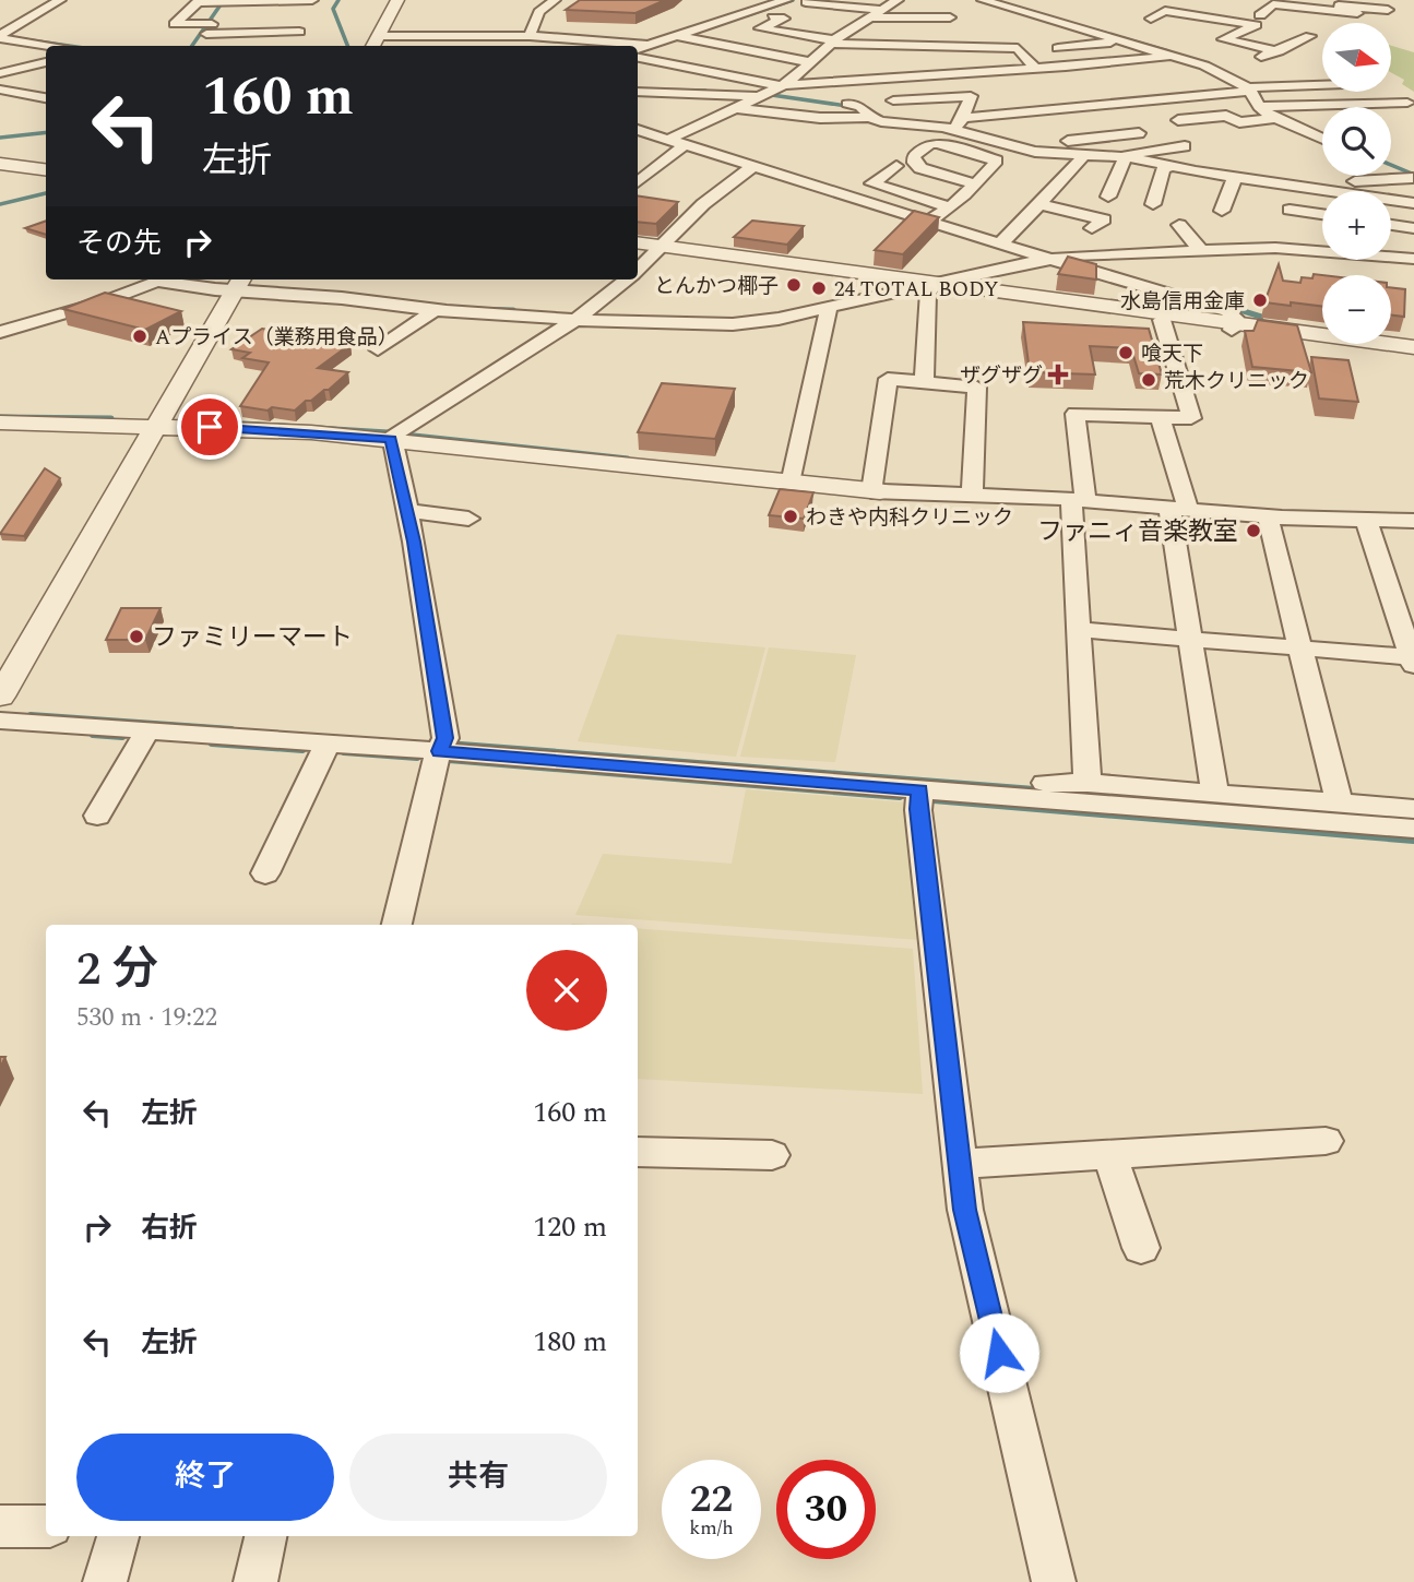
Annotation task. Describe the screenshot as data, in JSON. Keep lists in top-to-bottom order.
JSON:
{
  "places": {
    "other": [
      "とんかつ椰子",
      "24 TOTAL BODY",
      "水島信用金庫",
      "Aプライス（業務用食品）",
      "喰天下",
      "荒木クリニック",
      "わきや内科クリニック",
      "ファニィ音楽教室",
      "ファミリーマート"
    ],
    "health": ["ザグザグ"]
  },
  "north": "right",
  "page": {
    "map_buttons": ["+", "−"],
    "turn": ["160 m", "左折"],
    "then": "その先",
    "heading": ["2 分", "530 m · 19:22"],
    "list": [
      {
        "name": "左折",
        "value": "160 m"
      },
      {
        "name": "右折",
        "value": "120 m"
      },
      {
        "name": "左折",
        "value": "180 m"
      }
    ],
    "buttons": ["終了", "共有"],
    "speed": "22 km/h",
    "limit": "30"
  }
}
